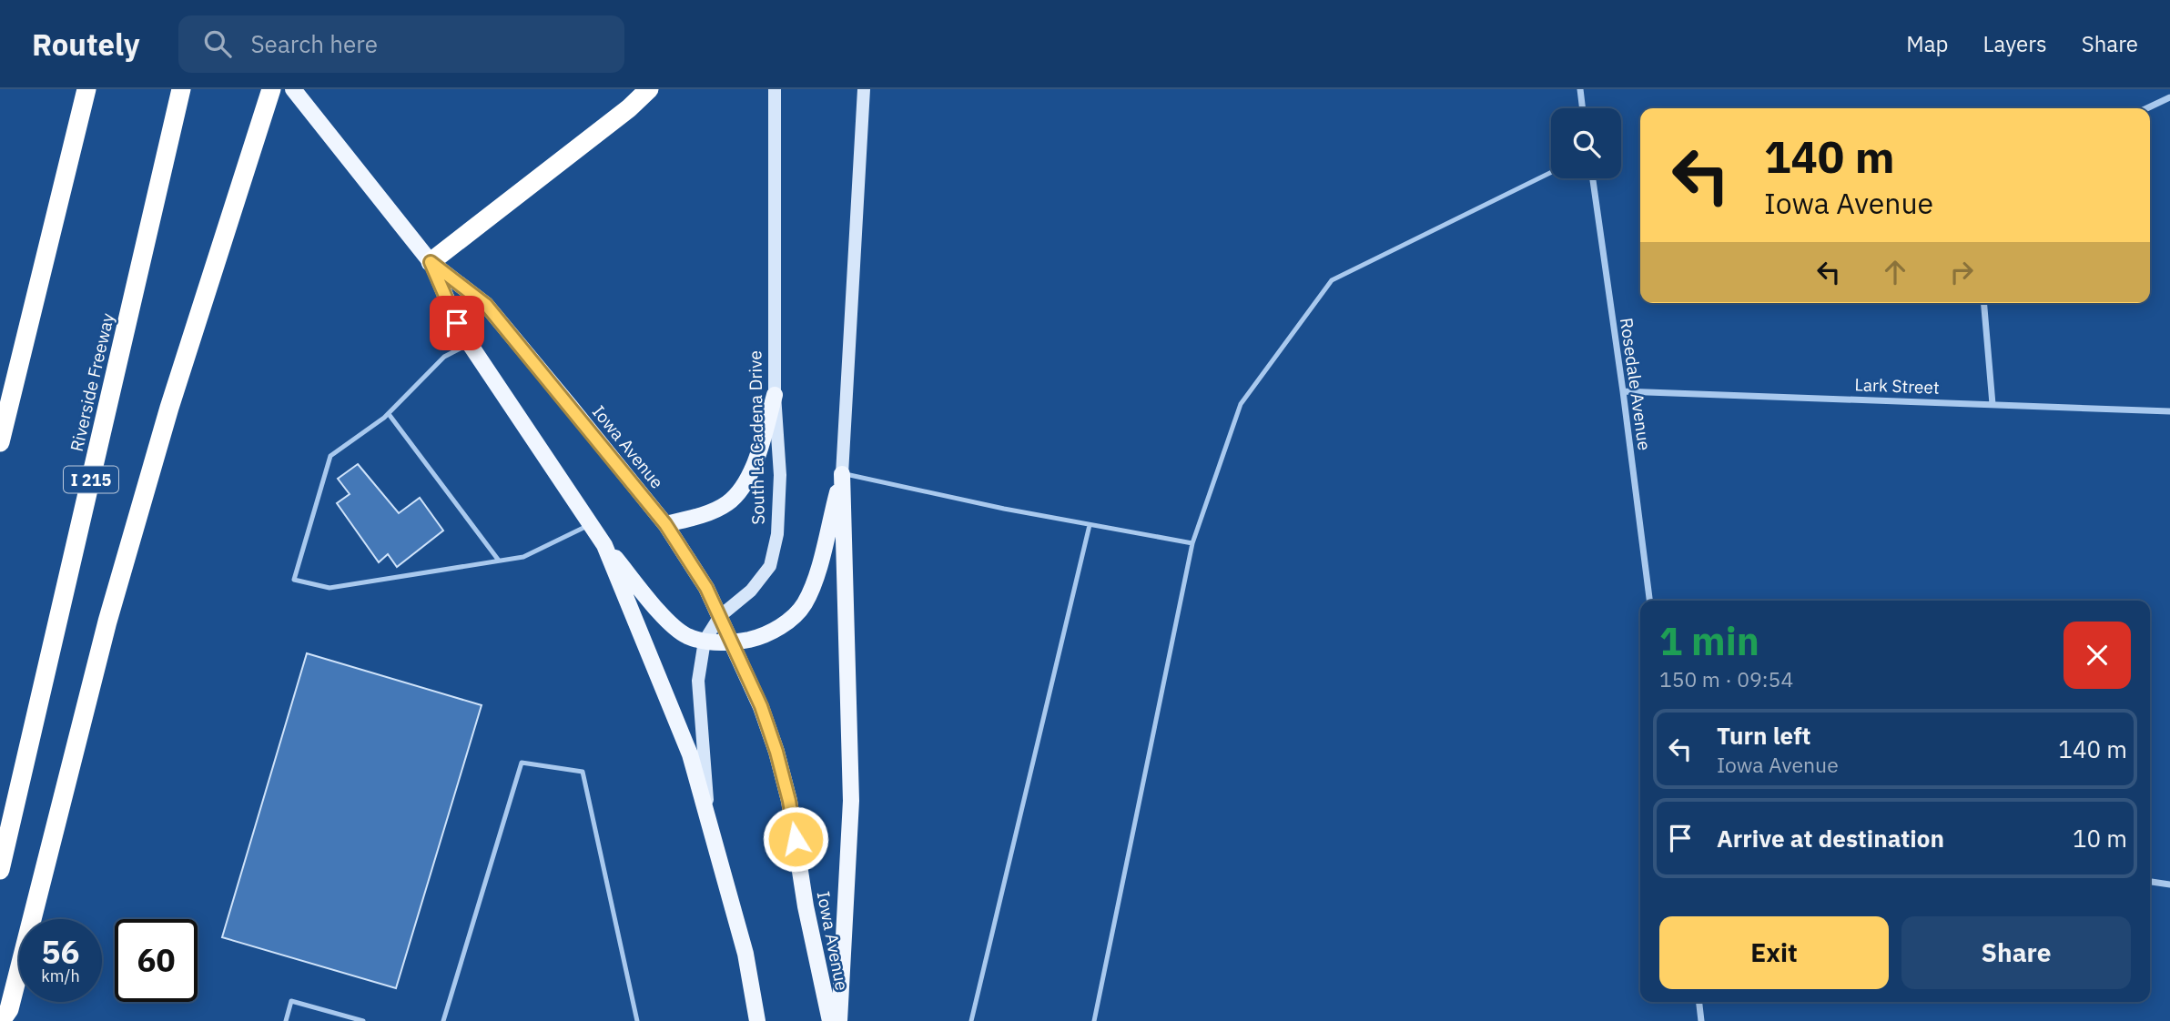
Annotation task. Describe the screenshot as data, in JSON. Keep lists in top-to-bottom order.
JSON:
{
  "streets": {
    "highway": ["Riverside Freeway", "I 215"],
    "main road": ["South La Cadena Drive", "Iowa Avenue"],
    "street": ["Rosedale Avenue", "Lark Street"]
  },
  "crossings": [
    ["Rosedale Avenue", "Lark Street"],
    ["South La Cadena Drive", "Iowa Avenue"]
  ],
  "page": {
    "header": "Routely",
    "search": "Search here",
    "nav": ["Map", "Layers", "Share"],
    "turn": ["140 m", "Iowa Avenue"],
    "heading": ["1 min", "150 m · 09:54"],
    "list": [
      {
        "name": "Turn left",
        "note": "Iowa Avenue",
        "value": "140 m"
      },
      {
        "name": "Arrive at destination",
        "value": "10 m"
      }
    ],
    "buttons": ["Exit", "Share"],
    "speed": "56 km/h",
    "limit": "60"
  }
}
